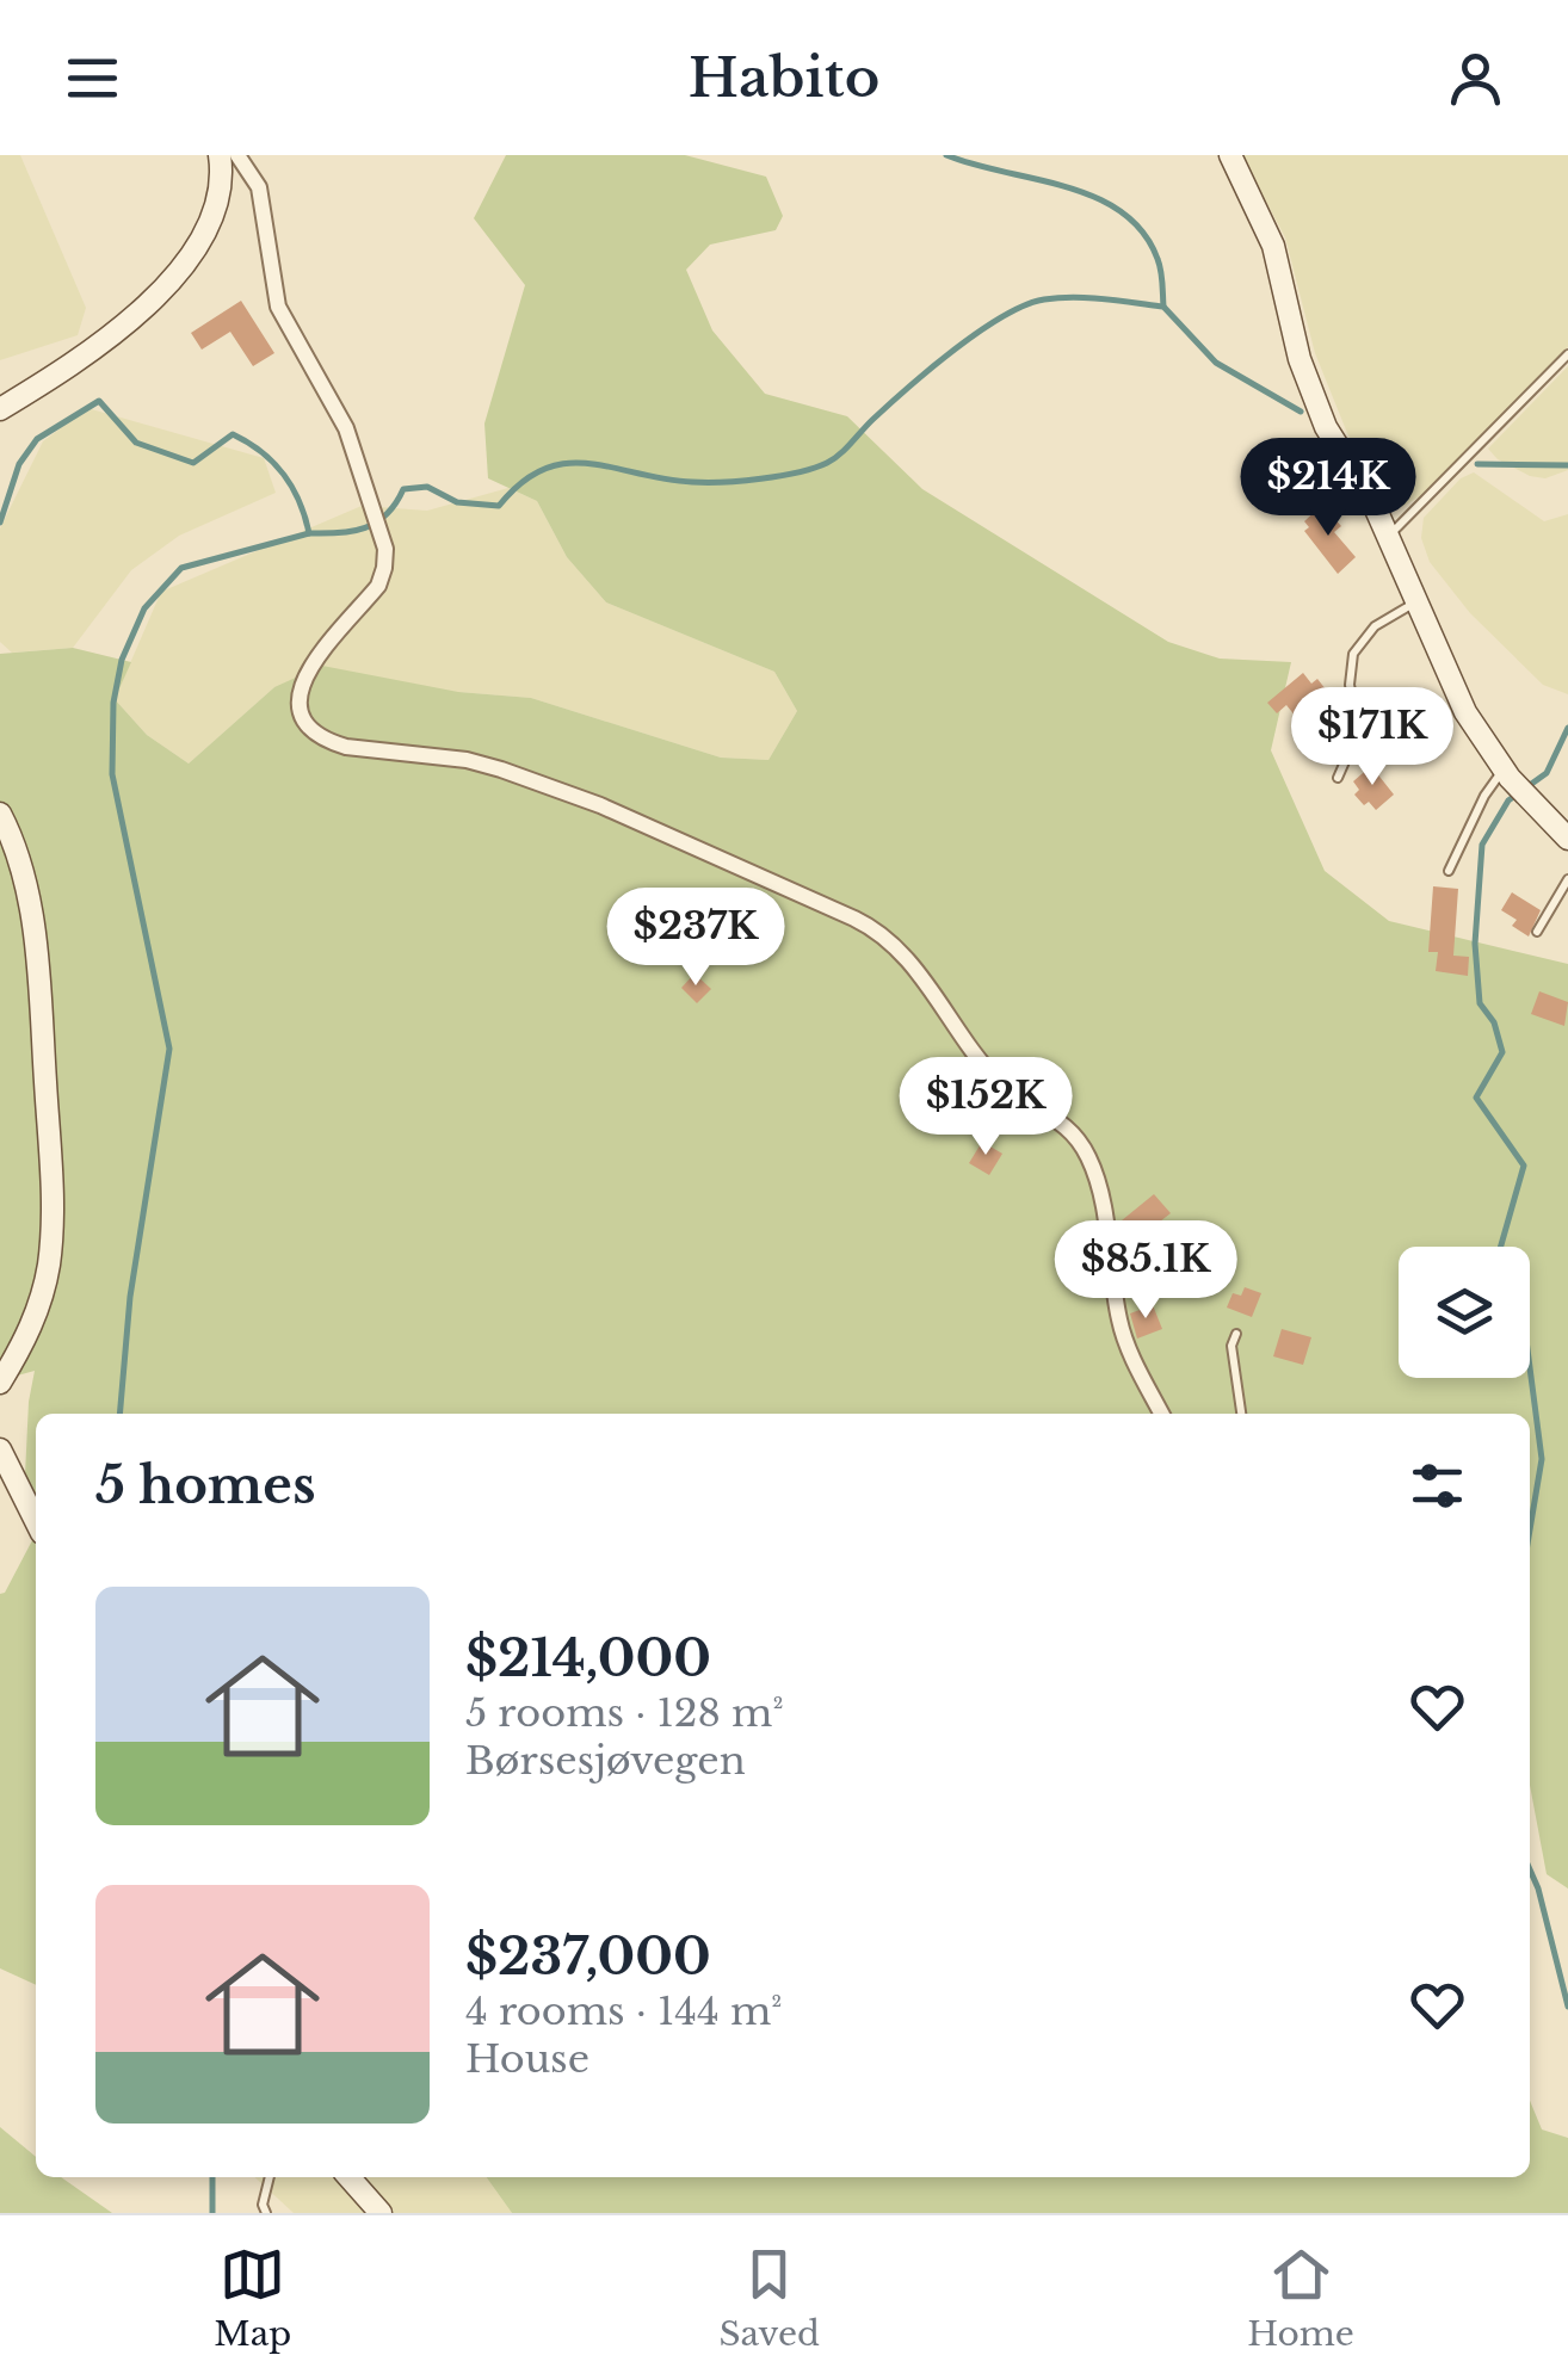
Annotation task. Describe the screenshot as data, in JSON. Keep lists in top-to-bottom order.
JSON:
{
  "page": {
    "header": "Habito",
    "price": [
      "$214K",
      "$171K",
      "$237K",
      "$152K",
      "$85.1K"
    ],
    "heading": "5 homes",
    "list": [
      {
        "name": "$214,000",
        "note": "5 rooms · 128 m² · Børsesjøvegen"
      },
      {
        "name": "$237,000",
        "note": "4 rooms · 144 m² · House"
      }
    ],
    "tabs": ["Map", "Saved", "Home"]
  }
}
